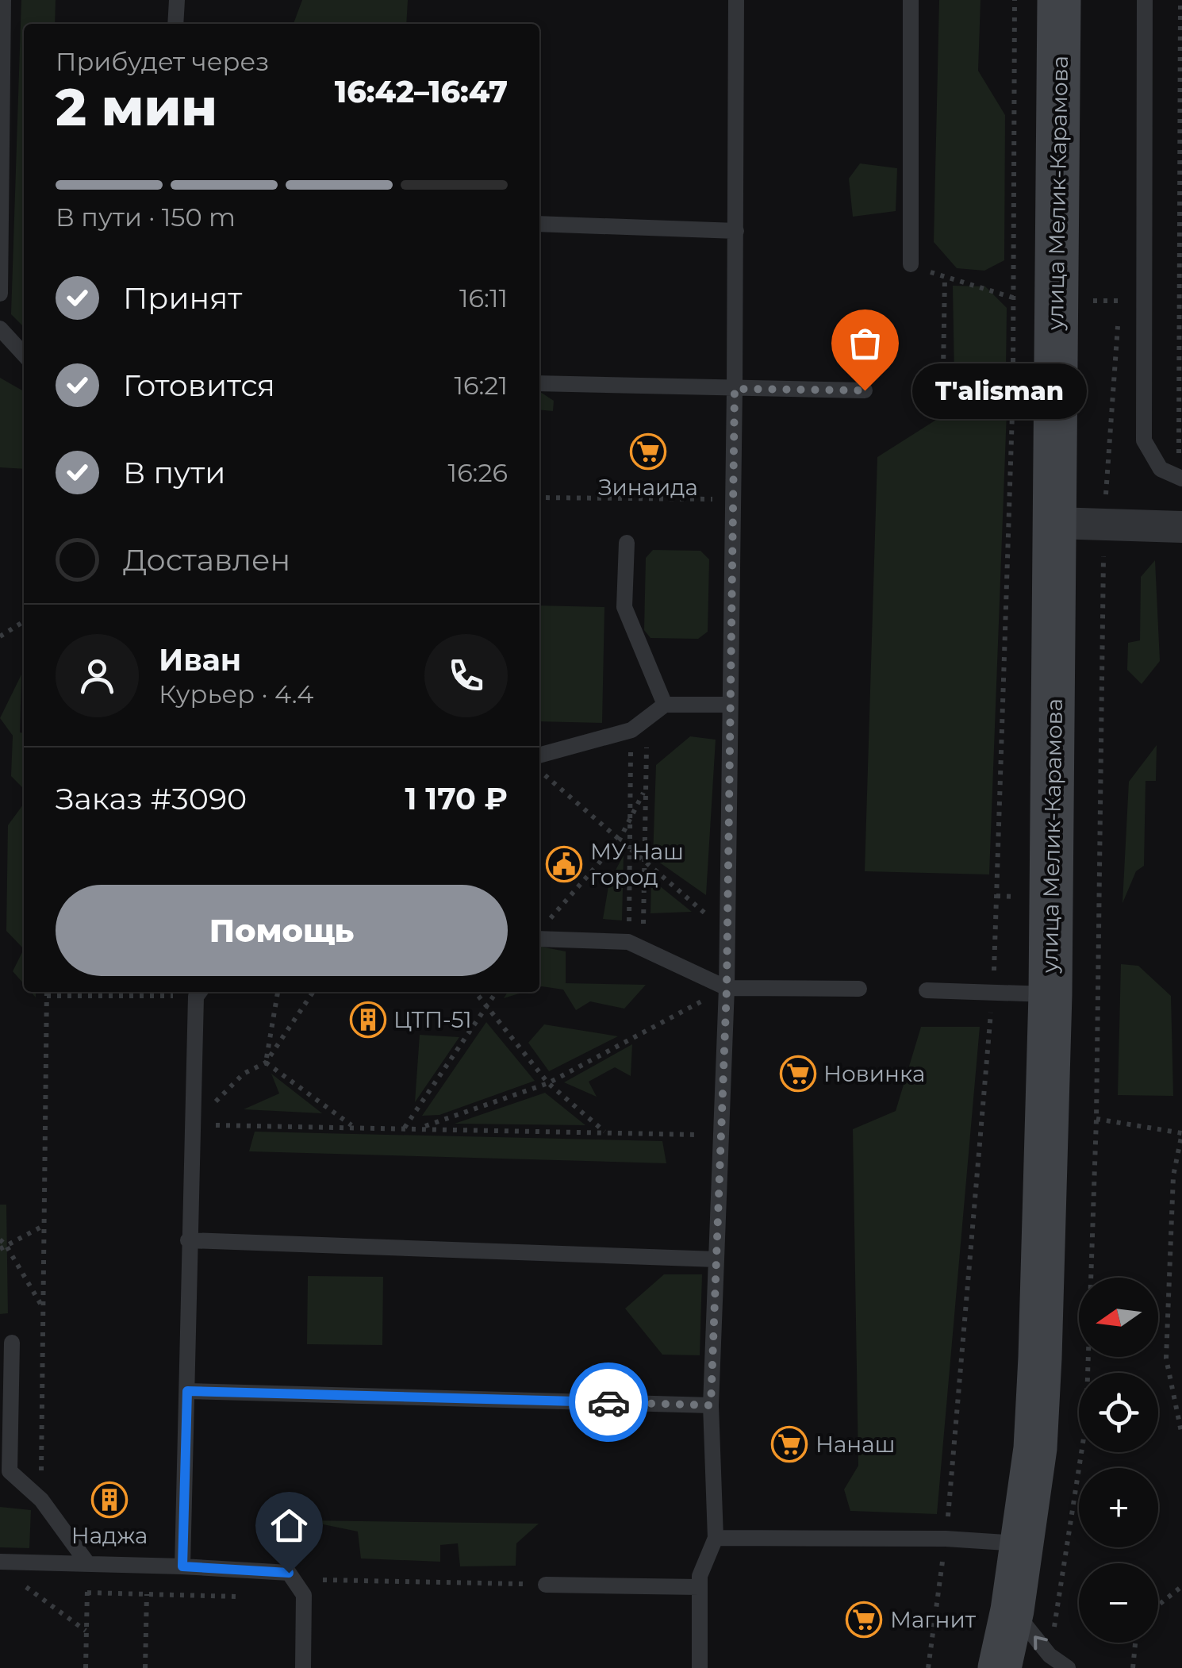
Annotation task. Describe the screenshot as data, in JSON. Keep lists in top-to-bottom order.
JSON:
{
  "streets": {
    "main road": ["улица Мелик-Карамова"]
  },
  "places": {
    "other": ["T'alisman"],
    "supermarket": [
      "Зинаида",
      "Новинка",
      "Нанаш",
      "Магнит"
    ],
    "public building": ["МУ Наш город"],
    "building": ["ЦТП-51", "Наджа"]
  },
  "north": "left",
  "page": {
    "heading": ["2 мин", "Прибудет через", "16:42–16:47"],
    "panel": [
      "Иван",
      "Курьер · 4.4",
      "Заказ #3090",
      "1 170 ₽"
    ],
    "bar": "В пути · 150 m",
    "list": [
      ["Принят", "16:11"],
      ["Готовится", "16:21"],
      ["В пути", "16:26"],
      "Доставлен"
    ],
    "bubble": "T'alisman",
    "buttons": "Помощь",
    "map_buttons": ["+", "−"]
  }
}
